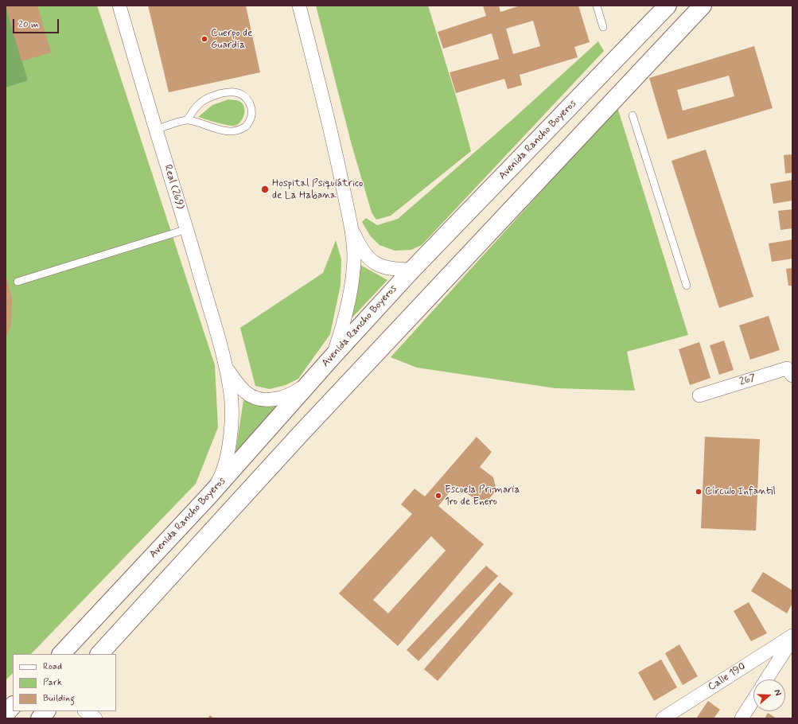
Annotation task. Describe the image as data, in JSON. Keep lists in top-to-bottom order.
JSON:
{
  "streets": {
    "highway": ["Avenida Rancho Boyeros"],
    "street": ["Real (269)", "267", "Calle 190"]
  },
  "crossings": [
    ["Avenida Rancho Boyeros", "Real (269)"]
  ],
  "places": [
    "Cuerpo de Guardia",
    "Hospital Psiquiátrico de La Habana",
    "Círculo Infantil",
    "Escuela Primaria 1ro de Enero"
  ],
  "legend": ["Road", "Park", "Building"],
  "scale_bar": "20 m",
  "north": "right"
}
